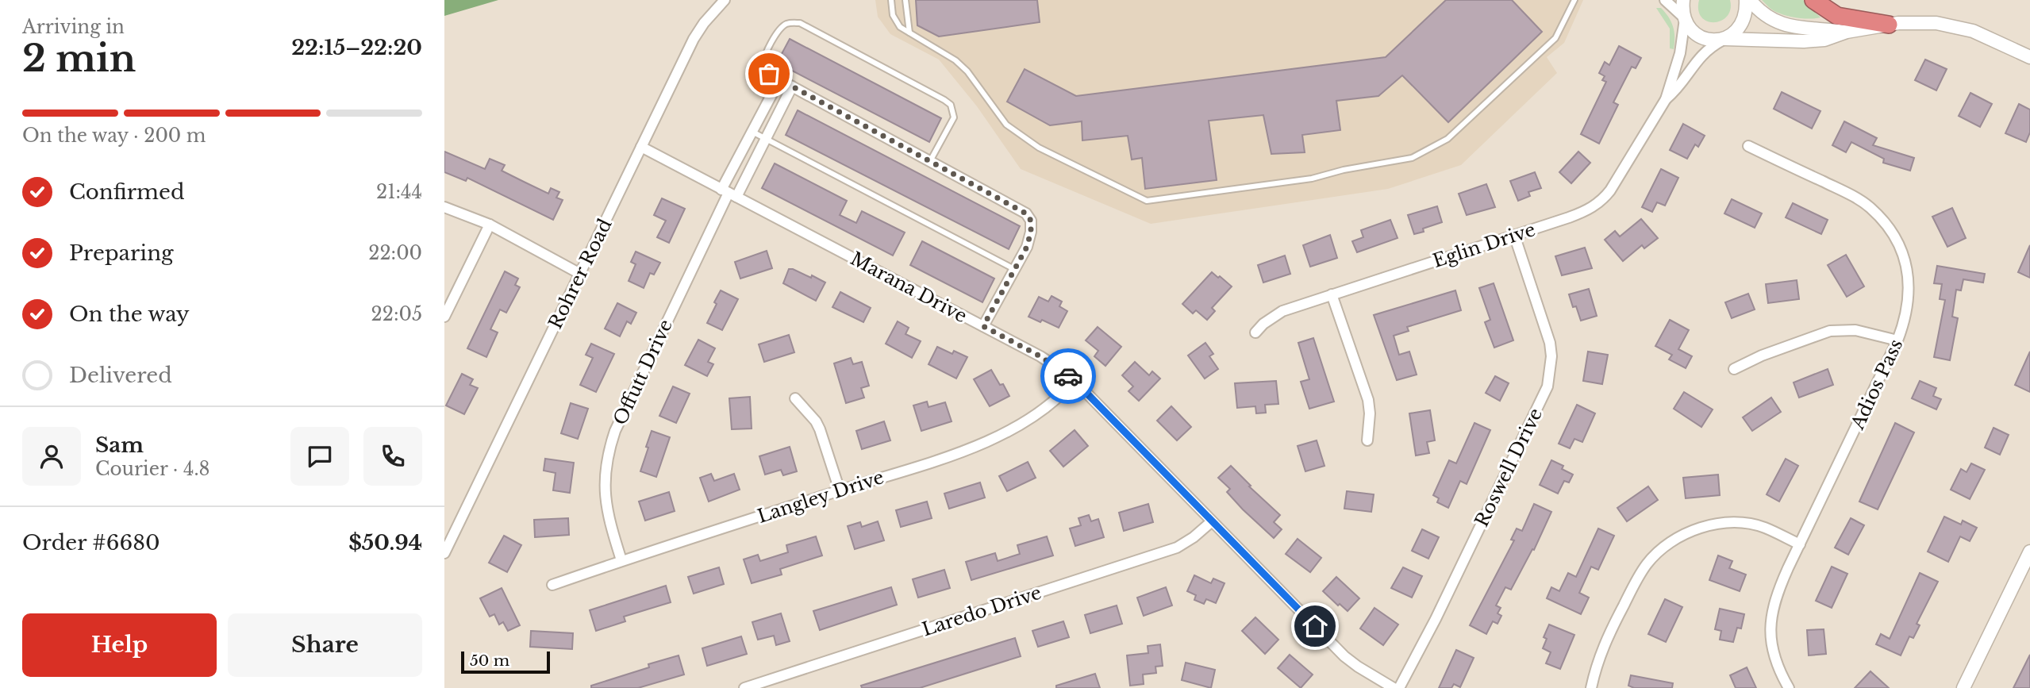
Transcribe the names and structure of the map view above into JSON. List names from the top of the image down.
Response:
{
  "streets": {
    "street": [
      "Eglin Drive",
      "Rohrer Road",
      "Marana Drive",
      "Offutt Drive",
      "Adios Pass",
      "Roswell Drive",
      "Langley Drive",
      "Laredo Drive"
    ]
  },
  "crossings": [
    ["Eglin Drive", "Roswell Drive"],
    ["Rohrer Road", "Marana Drive"],
    ["Marana Drive", "Offutt Drive"],
    ["Marana Drive", "Langley Drive"],
    ["Marana Drive", "Laredo Drive"],
    ["Offutt Drive", "Langley Drive"]
  ],
  "scale_bar": "50 m",
  "page": {
    "heading": ["2 min", "Arriving in", "22:15–22:20"],
    "panel": [
      "Sam",
      "Courier · 4.8",
      "Order #6680",
      "$50.94"
    ],
    "bar": "On the way · 200 m",
    "list": [
      ["Confirmed", "21:44"],
      ["Preparing", "22:00"],
      ["On the way", "22:05"],
      "Delivered"
    ],
    "buttons": ["Help", "Share"],
    "scale": "50 m"
  }
}
